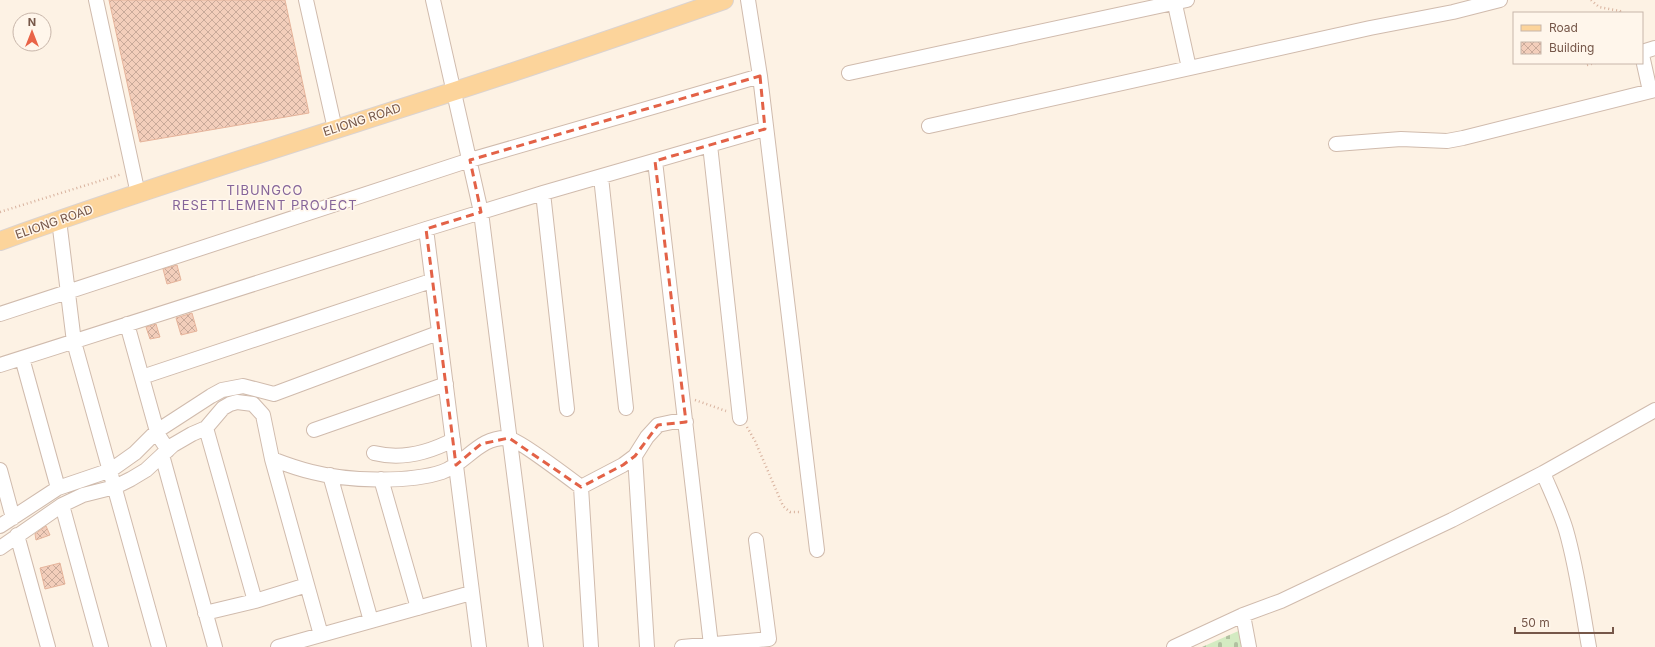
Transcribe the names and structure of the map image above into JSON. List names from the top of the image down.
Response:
{
  "streets": {
    "main road": ["ELIONG ROAD"]
  },
  "districts": ["TIBUNGCO RESETTLEMENT PROJECT"],
  "legend": ["Road", "Building"],
  "scale_bar": "50 m",
  "north": "top"
}
